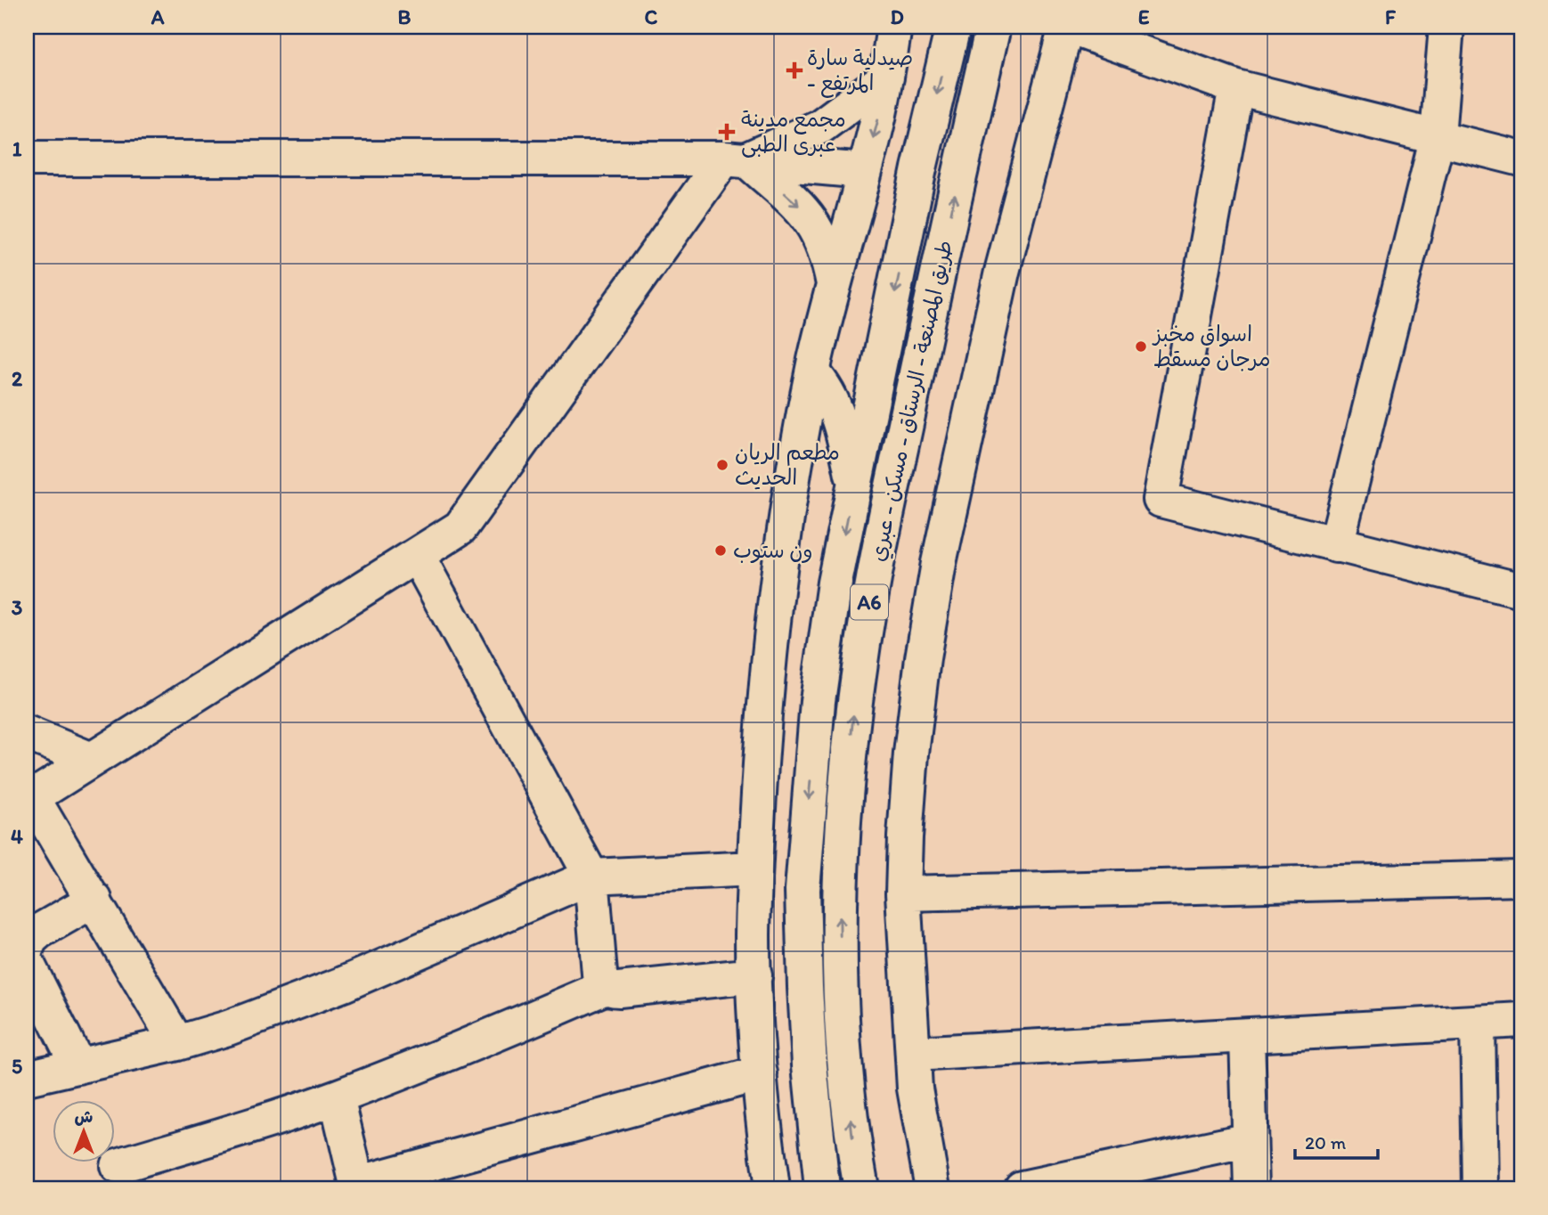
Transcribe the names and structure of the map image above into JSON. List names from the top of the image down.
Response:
{
  "streets": {
    "main road": ["طريق المصنعة - الرستاق - مسكن - عبري", "A6"]
  },
  "places": {
    "health": ["صيدلية سارة - المرتفع", "مجمع مدينة عبرى الطبى"],
    "other": ["اسواق مخبز مرجان مسقط", "مطعم الريان الحديث", "ون ستوب"]
  },
  "scale_bar": "20 m",
  "north": "top",
  "grid": {
    "columns": [
      "A",
      "B",
      "C",
      "D",
      "E",
      "F"
    ],
    "rows": [
      "1",
      "2",
      "3",
      "4",
      "5"
    ]
  }
}
